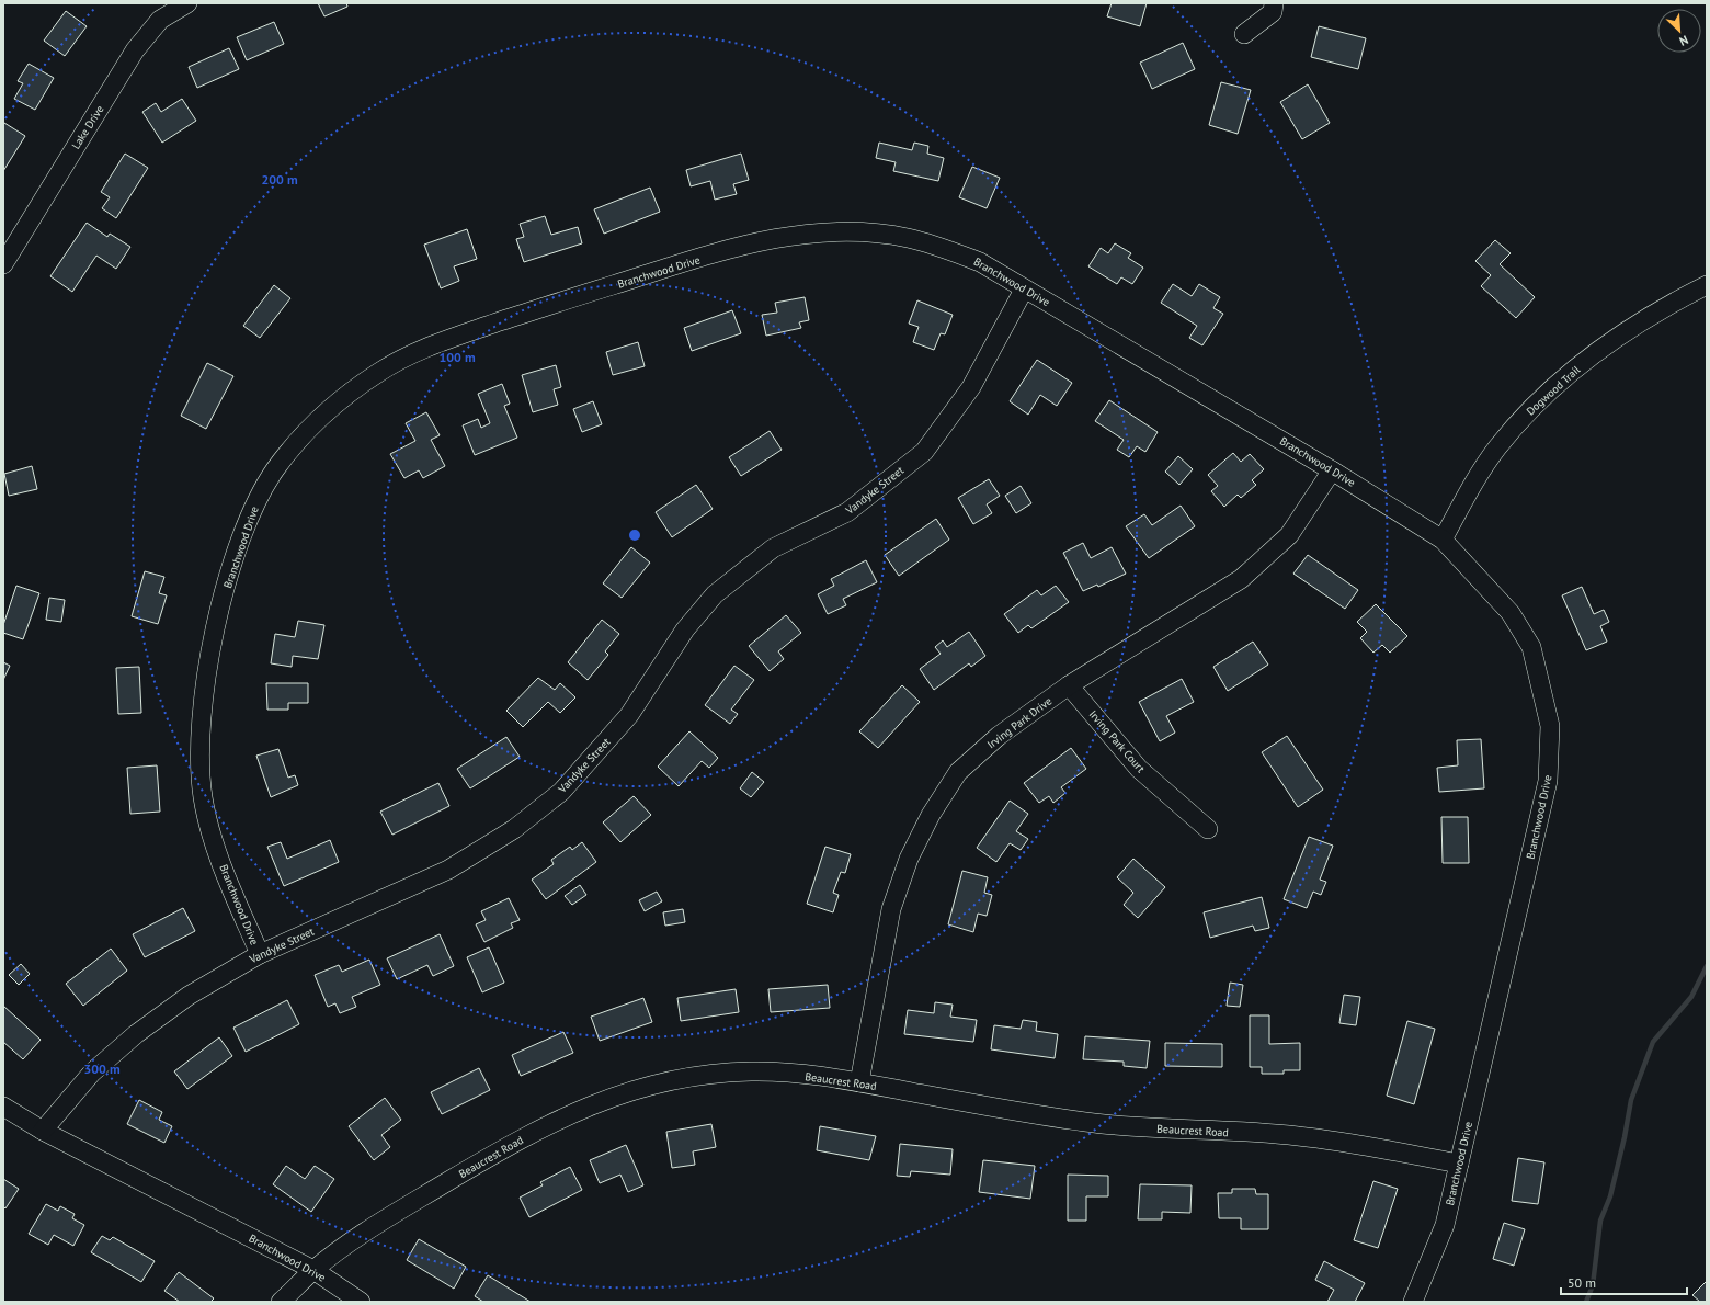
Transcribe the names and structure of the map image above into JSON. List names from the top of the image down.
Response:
{
  "streets": {
    "street": [
      "Lake Drive",
      "Branchwood Drive",
      "Dogwood Trail",
      "Vandyke Street",
      "Irving Park Drive",
      "Irving Park Court",
      "Beaucrest Road"
    ]
  },
  "crossings": [
    ["Branchwood Drive", "Dogwood Trail"],
    ["Branchwood Drive", "Vandyke Street"],
    ["Branchwood Drive", "Irving Park Drive"],
    ["Branchwood Drive", "Beaucrest Road"],
    ["Irving Park Drive", "Irving Park Court"],
    ["Irving Park Drive", "Beaucrest Road"]
  ],
  "scale_bar": "50 m",
  "north": "bottom right",
  "rings": ["200 m", "100 m", "300 m"]
}
